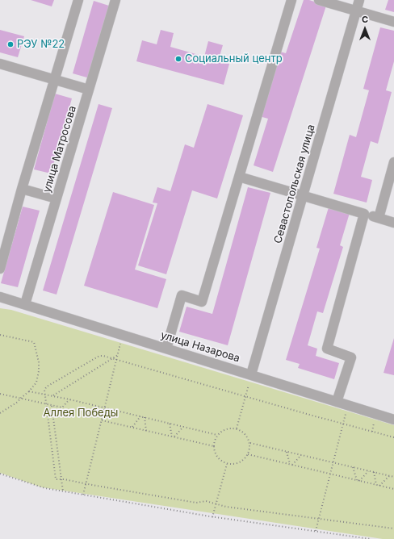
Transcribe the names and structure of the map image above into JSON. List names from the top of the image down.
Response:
{
  "streets": {
    "street": ["улица Матросова", "Севастопольская улица", "улица Назарова"]
  },
  "crossings": [
    ["улица Матросова", "улица Назарова"],
    ["Севастопольская улица", "улица Назарова"]
  ],
  "parks": ["Аллея Победы"],
  "places": ["РЭУ №22", "Социальный центр"],
  "north": "top"
}
